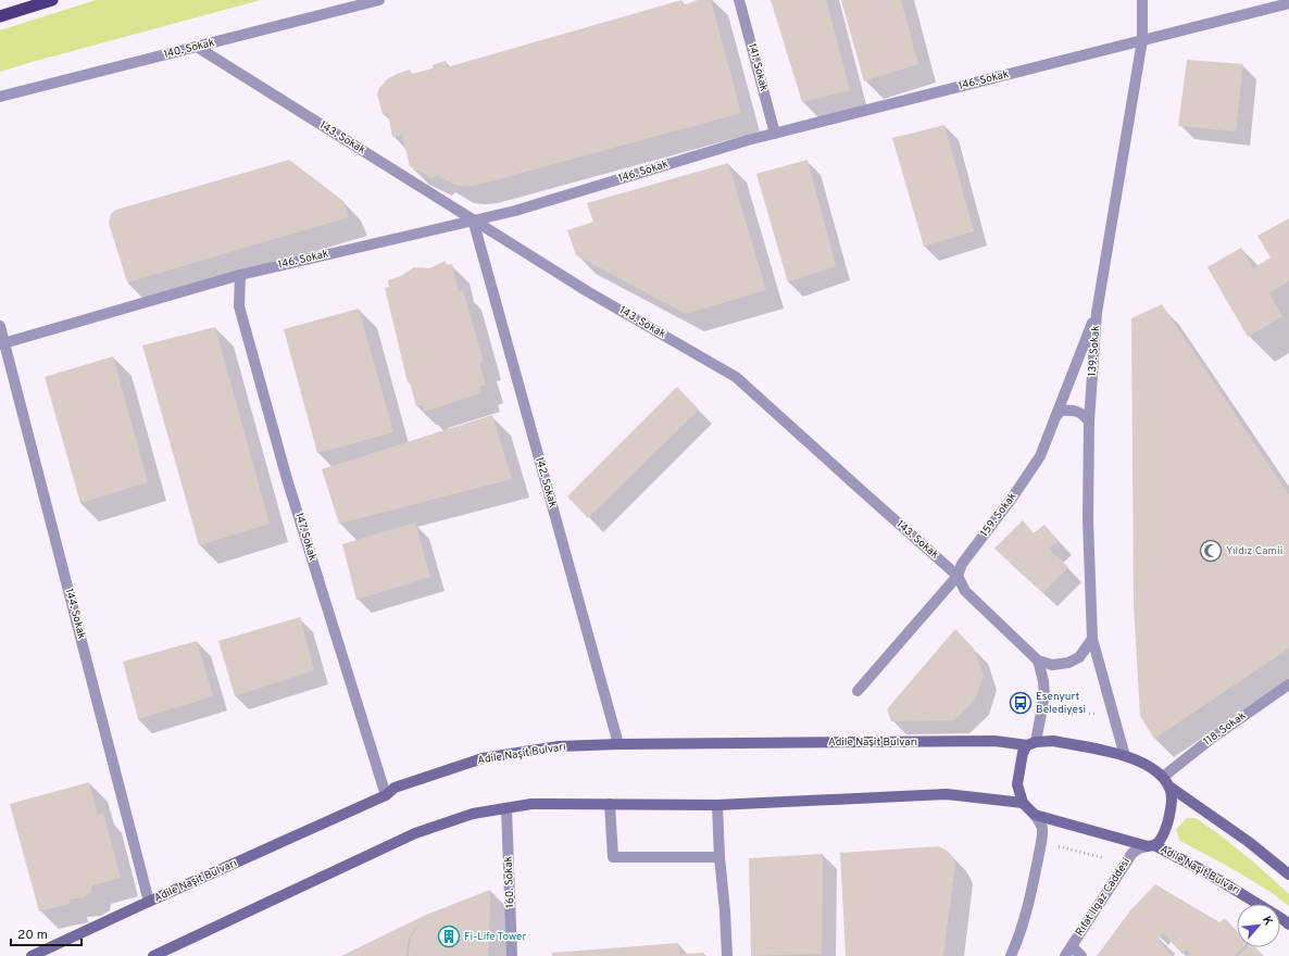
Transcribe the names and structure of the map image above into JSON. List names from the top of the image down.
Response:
{
  "streets": {
    "main road": ["Adile Naşit Bulvarı"],
    "street": [
      "140. Sokak",
      "141. Sokak",
      "146. Sokak",
      "143. Sokak",
      "139. Sokak",
      "142. Sokak",
      "159. Sokak",
      "147. Sokak",
      "144. Sokak",
      "118. Sokak",
      "160. Sokak",
      "Rıfat Ilgaz Caddesi"
    ]
  },
  "crossings": [
    ["140. Sokak", "143. Sokak"],
    ["141. Sokak", "146. Sokak"],
    ["146. Sokak", "143. Sokak"],
    ["146. Sokak", "139. Sokak"],
    ["146. Sokak", "142. Sokak"],
    ["146. Sokak", "147. Sokak"],
    ["146. Sokak", "144. Sokak"],
    ["143. Sokak", "142. Sokak"],
    ["143. Sokak", "159. Sokak"],
    ["139. Sokak", "159. Sokak"],
    ["139. Sokak", "Adile Naşit Bulvarı"],
    ["142. Sokak", "Adile Naşit Bulvarı"],
    ["147. Sokak", "Adile Naşit Bulvarı"],
    ["144. Sokak", "Adile Naşit Bulvarı"],
    ["118. Sokak", "Adile Naşit Bulvarı"],
    ["Adile Naşit Bulvarı", "Rıfat Ilgaz Caddesi"]
  ],
  "places": {
    "mosque": ["Yıldız Camii"],
    "bus stop": ["Esenyurt Belediyesi"],
    "building": ["Fi-Life Tower"]
  },
  "scale_bar": "20 m",
  "north": "top right"
}
